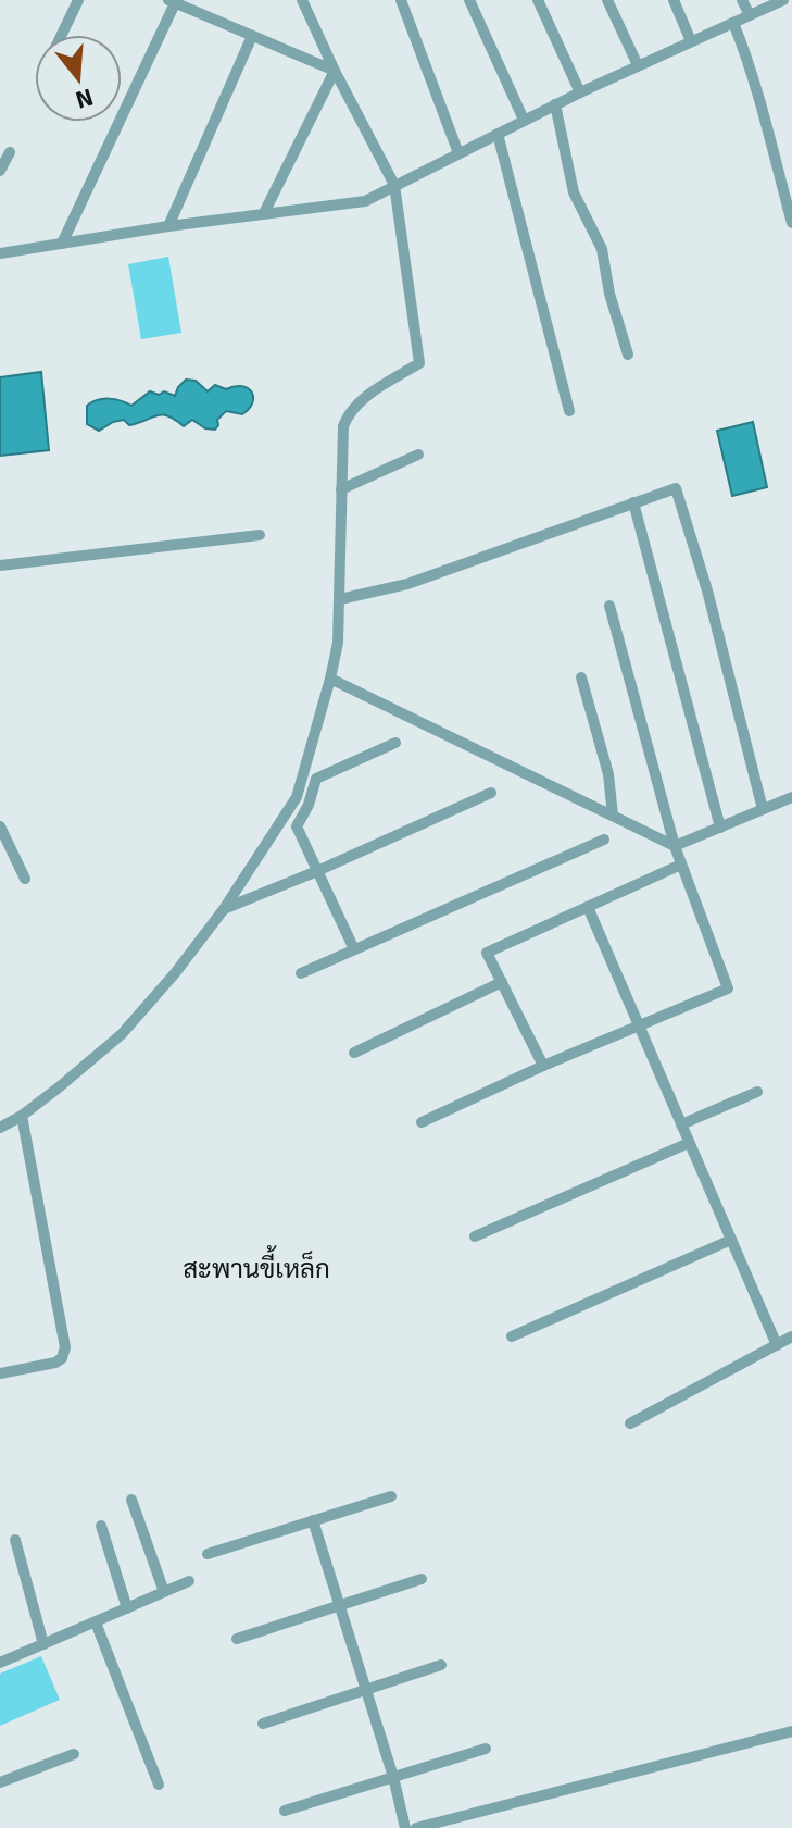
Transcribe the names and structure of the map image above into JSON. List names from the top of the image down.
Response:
{
  "districts": ["สะพานขี้เหล็ก"],
  "north": "bottom"
}
